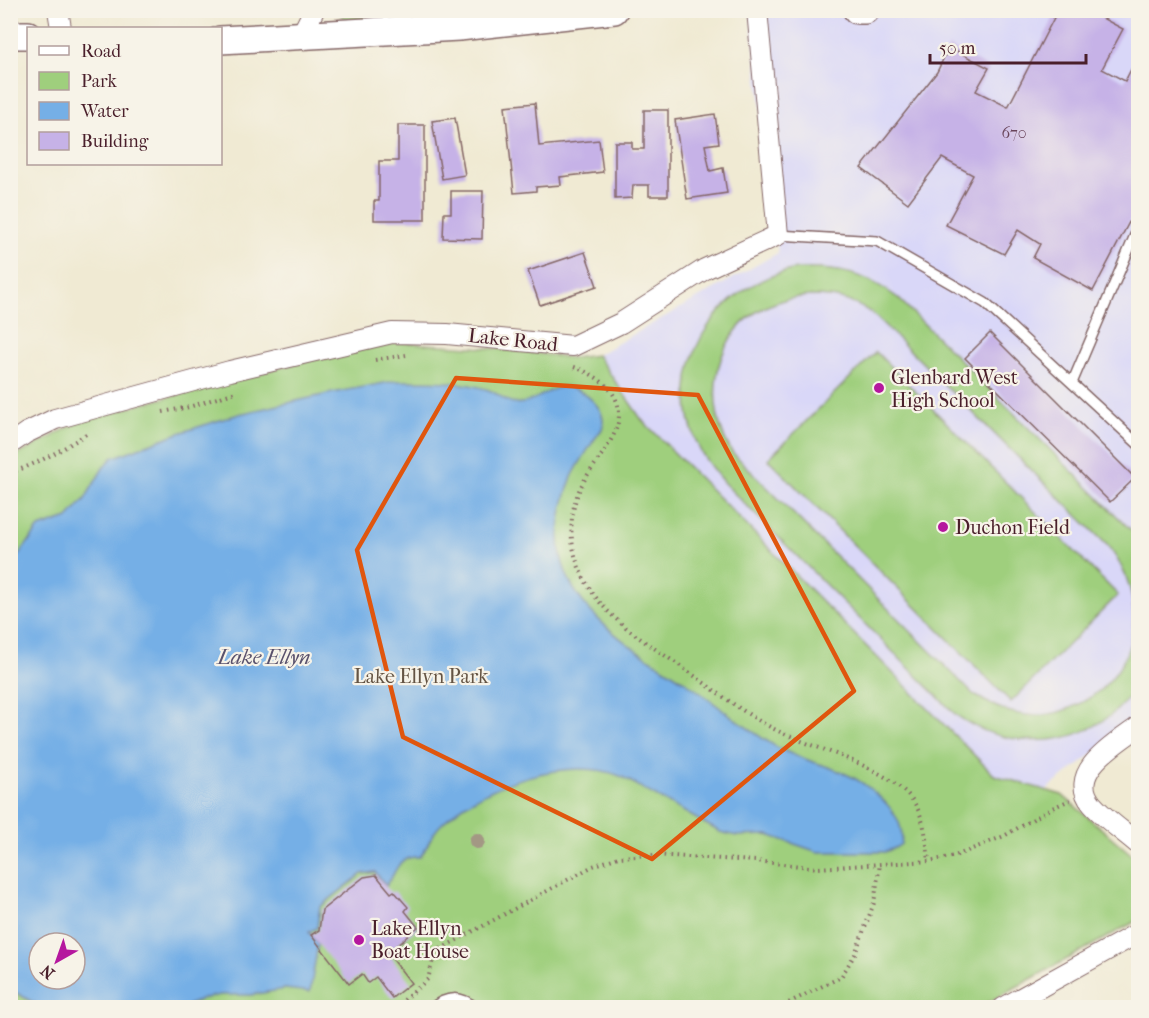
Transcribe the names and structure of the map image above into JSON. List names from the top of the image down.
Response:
{
  "streets": {
    "street": ["Lake Road"]
  },
  "water": ["Lake Ellyn"],
  "parks": ["Lake Ellyn Park"],
  "places": ["Glenbard West High School", "Duchon Field", "Lake Ellyn Boat House"],
  "house_numbers": ["670"],
  "legend": [
    "Road",
    "Park",
    "Water",
    "Building"
  ],
  "scale_bar": "50 m",
  "north": "bottom left"
}
